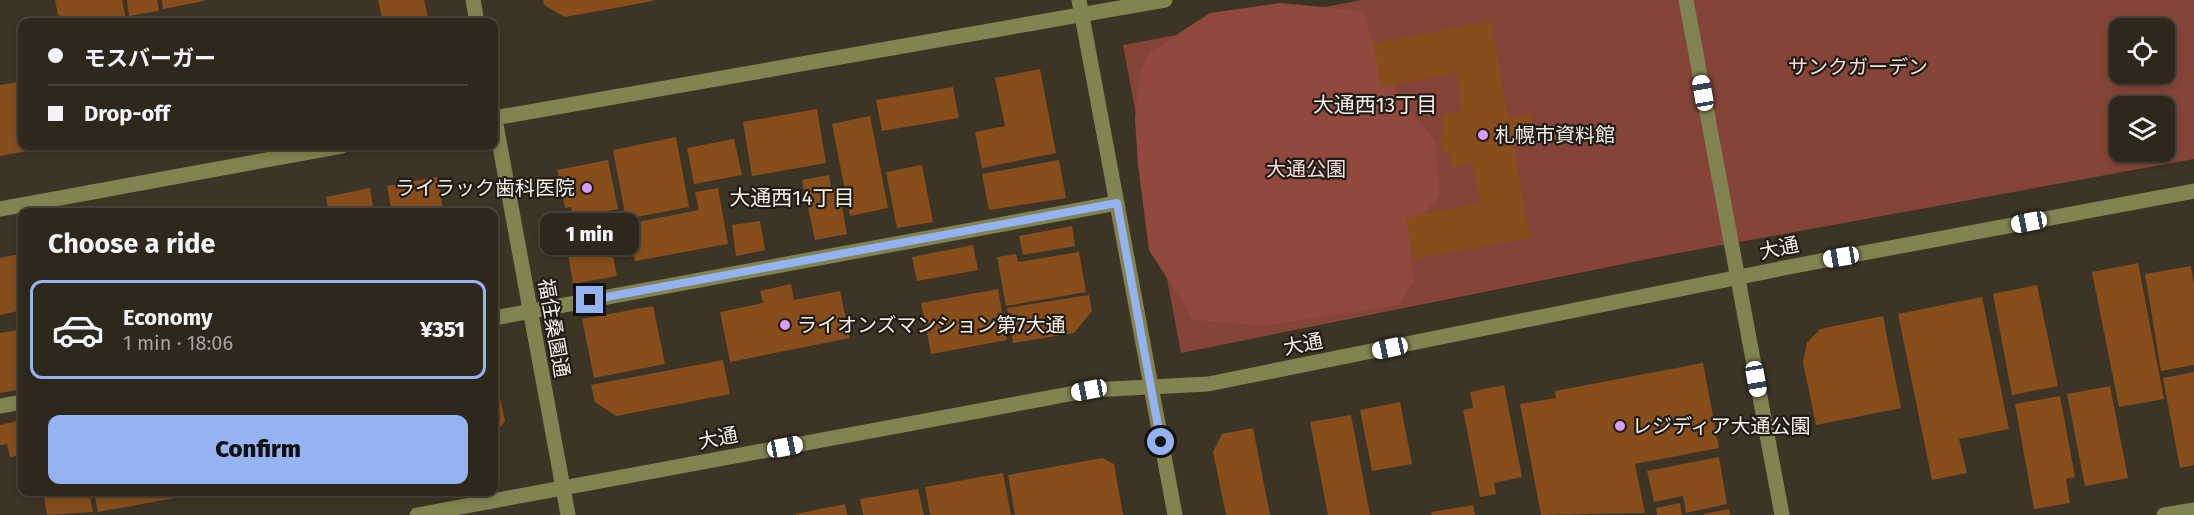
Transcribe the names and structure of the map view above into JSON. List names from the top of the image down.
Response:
{
  "streets": {
    "street": ["大通", "福住桑園通"]
  },
  "crossings": [
    ["大通", "福住桑園通"]
  ],
  "districts": ["大通西13丁目", "大通西14丁目"],
  "parks": ["サンクガーデン", "大通公園"],
  "places": [
    "札幌市資料館",
    "ライラック歯科医院",
    "ライオンズマンション第7大通",
    "レジディア大通公園"
  ],
  "page": {
    "banner": ["モスバーガー", "Drop-off"],
    "heading": "Choose a ride",
    "bubble": "1 min",
    "list": [
      {
        "name": "Economy",
        "note": "1 min · 18:06",
        "value": "¥351"
      }
    ],
    "buttons": "Confirm"
  }
}
